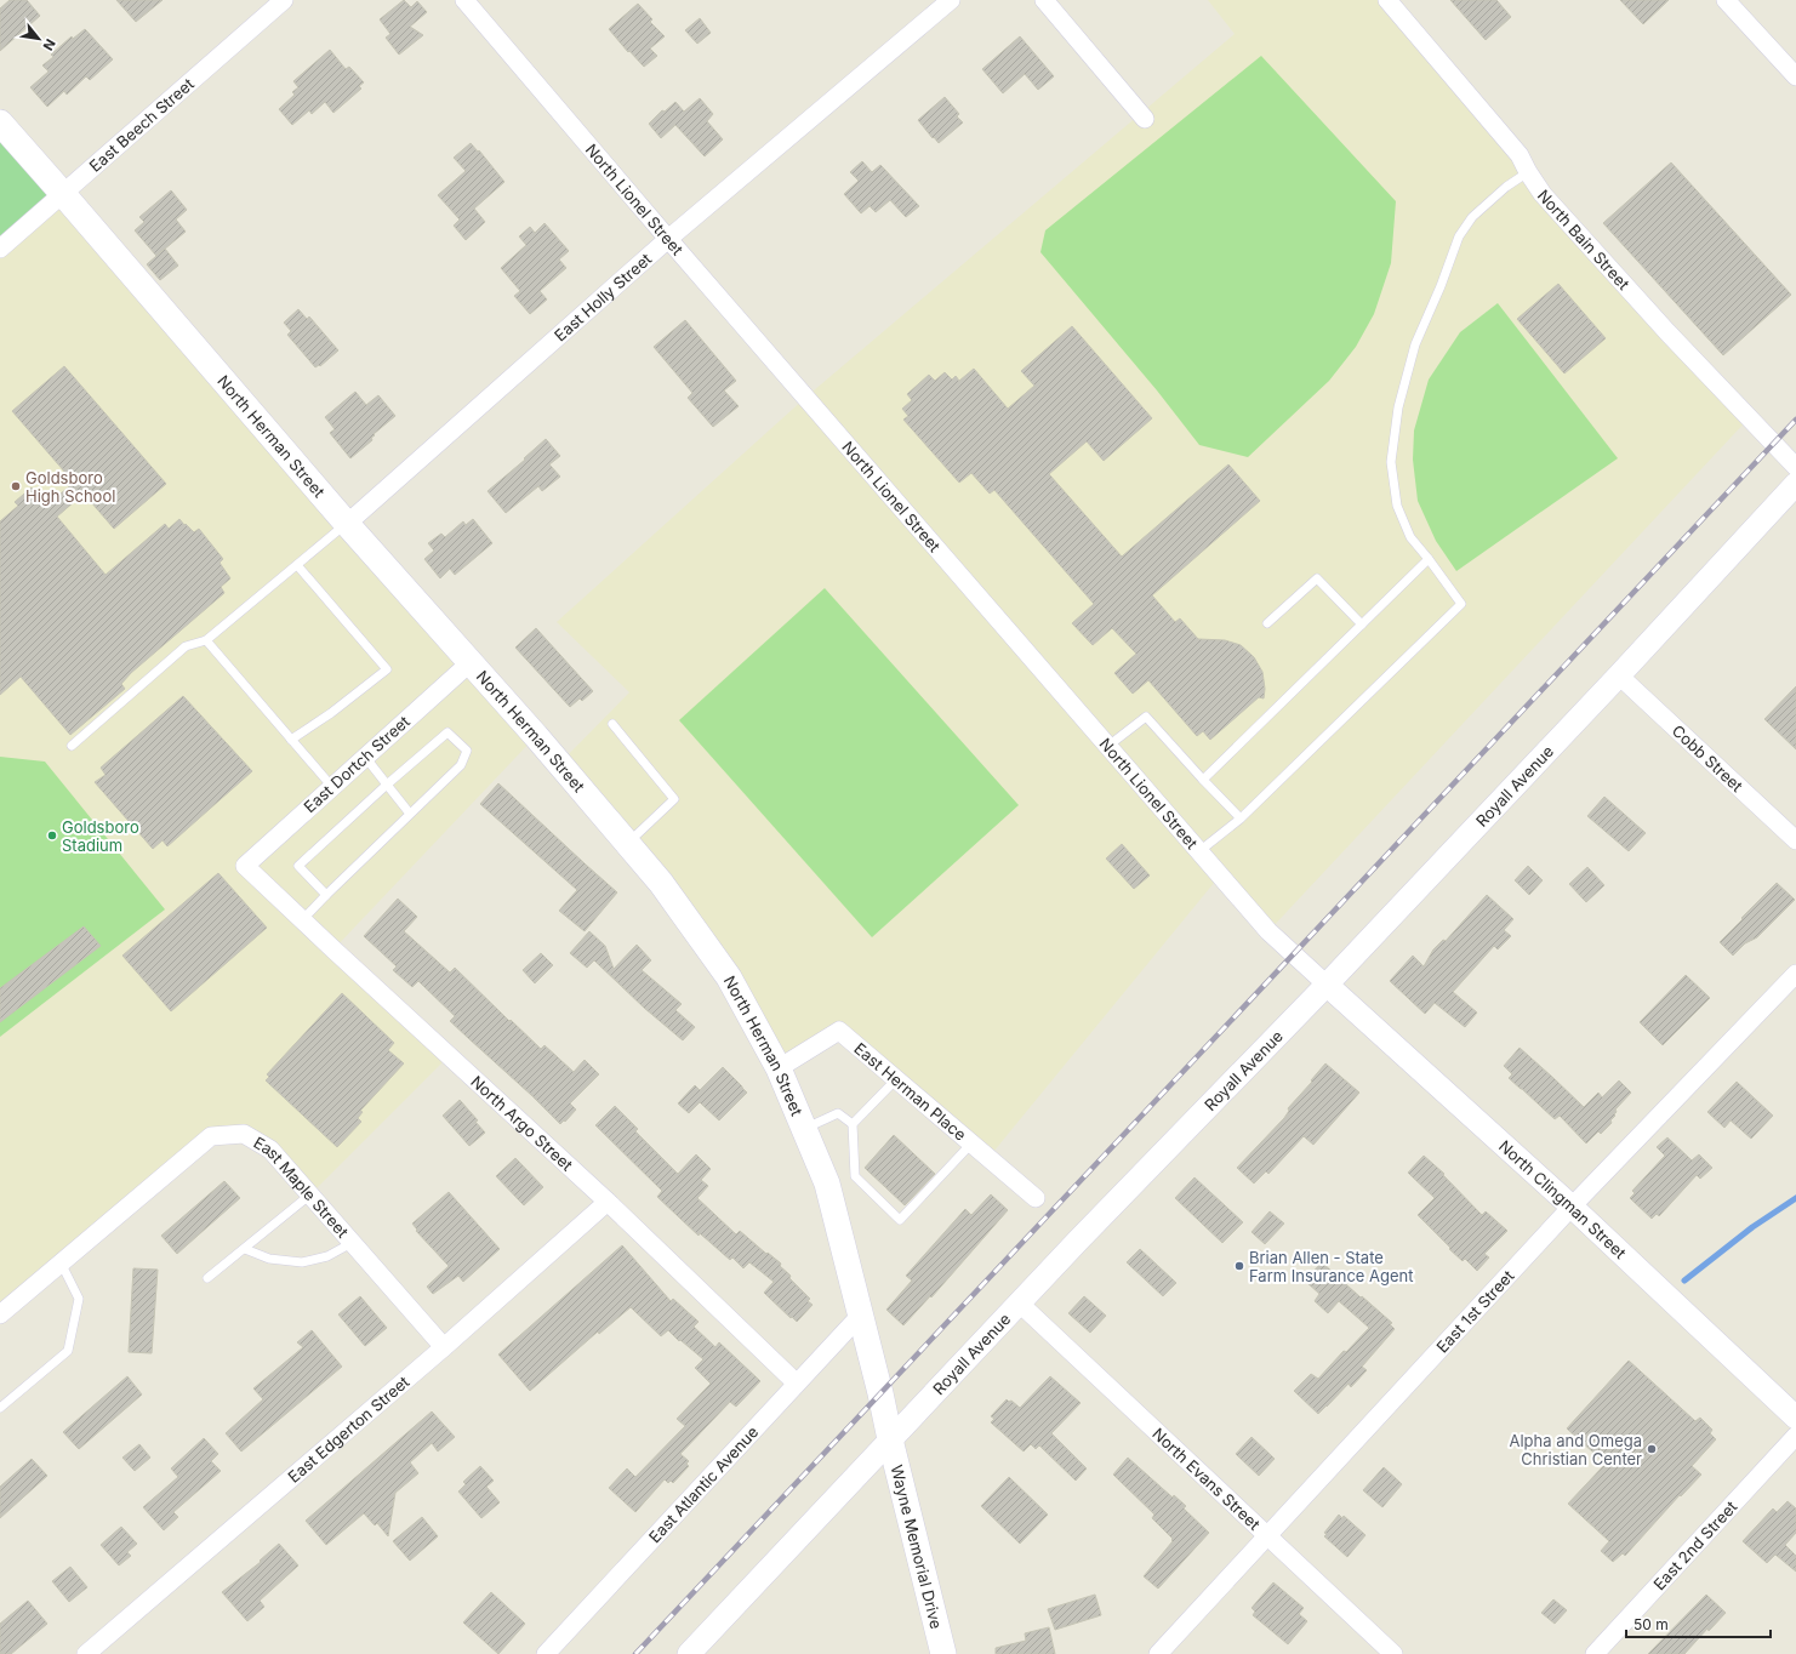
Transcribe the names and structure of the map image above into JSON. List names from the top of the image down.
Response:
{
  "streets": {
    "main road": ["North Herman Street", "Wayne Memorial Drive"],
    "street": [
      "East Beech Street",
      "North Lionel Street",
      "North Bain Street",
      "East Holly Street",
      "Cobb Street",
      "East Dortch Street",
      "Royall Avenue",
      "East Herman Place",
      "North Argo Street",
      "East Maple Street",
      "North Clingman Street",
      "East 1st Street",
      "East Edgerton Street",
      "North Evans Street",
      "East Atlantic Avenue",
      "East 2nd Street"
    ]
  },
  "crossings": [
    ["East Beech Street", "North Herman Street"],
    ["North Lionel Street", "East Holly Street"],
    ["North Lionel Street", "Royall Avenue"],
    ["North Lionel Street", "North Clingman Street"],
    ["East Holly Street", "North Herman Street"],
    ["North Herman Street", "East Dortch Street"],
    ["North Herman Street", "Royall Avenue"],
    ["North Herman Street", "East Herman Place"],
    ["North Herman Street", "East Atlantic Avenue"],
    ["North Herman Street", "Wayne Memorial Drive"],
    ["Cobb Street", "Royall Avenue"],
    ["East Dortch Street", "North Argo Street"],
    ["Royall Avenue", "North Clingman Street"],
    ["Royall Avenue", "North Evans Street"],
    ["Royall Avenue", "Wayne Memorial Drive"],
    ["North Argo Street", "East Edgerton Street"],
    ["North Argo Street", "East Atlantic Avenue"],
    ["East Maple Street", "East Edgerton Street"],
    ["North Clingman Street", "East 1st Street"],
    ["East 1st Street", "North Evans Street"]
  ],
  "places": [
    "Goldsboro High School",
    "Goldsboro Stadium",
    "Brian Allen - State Farm Insurance Agent",
    "Alpha and Omega Christian Center"
  ],
  "scale_bar": "50 m",
  "north": "bottom right"
}
